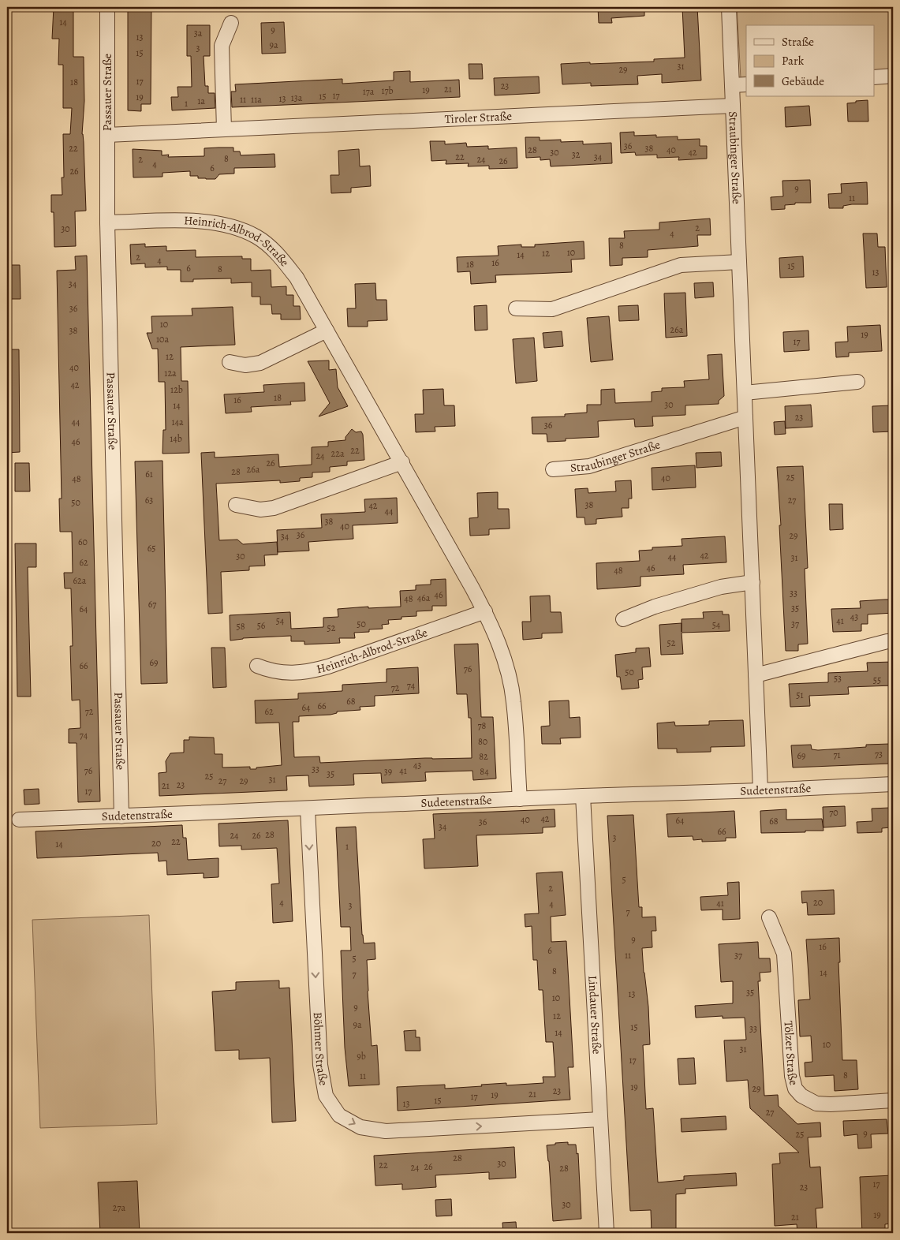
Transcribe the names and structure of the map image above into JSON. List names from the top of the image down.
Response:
{
  "streets": {
    "street": [
      "Passauer Straße",
      "Tiroler Straße",
      "Straubinger Straße",
      "Heinrich-Albrod-Straße",
      "Sudetenstraße",
      "Lindauer Straße",
      "Böhmer Straße",
      "Tölzer Straße"
    ]
  },
  "crossings": [
    ["Passauer Straße", "Tiroler Straße"],
    ["Passauer Straße", "Heinrich-Albrod-Straße"],
    ["Passauer Straße", "Sudetenstraße"],
    ["Tiroler Straße", "Straubinger Straße"],
    ["Straubinger Straße", "Sudetenstraße"],
    ["Heinrich-Albrod-Straße", "Sudetenstraße"],
    ["Sudetenstraße", "Lindauer Straße"],
    ["Sudetenstraße", "Böhmer Straße"],
    ["Lindauer Straße", "Böhmer Straße"]
  ],
  "house_numbers": [
    "14",
    "9",
    "3a",
    "13",
    "9a",
    "3",
    "15",
    "31",
    "29",
    "17",
    "18",
    "23",
    "21",
    "19",
    "17b",
    "17a",
    "17",
    "15",
    "19",
    "13a",
    "13",
    "11",
    "11a",
    "1a",
    "1",
    "36",
    "22",
    "38",
    "28",
    "40",
    "30",
    "42",
    "32",
    "22",
    "34",
    "8",
    "2",
    "24",
    "26",
    "4",
    "6",
    "26",
    "9",
    "11",
    "2",
    "30",
    "4",
    "8",
    "10",
    "12",
    "14",
    "2",
    "4",
    "16",
    "18",
    "15",
    "6",
    "8",
    "13",
    "34",
    "36",
    "10",
    "26a",
    "38",
    "19",
    "10a",
    "17",
    "12",
    "40",
    "12a",
    "42",
    "12b",
    "18",
    "16",
    "30",
    "14",
    "23",
    "44",
    "14a",
    "36",
    "14b",
    "46",
    "22",
    "22a",
    "24",
    "26",
    "26a",
    "28",
    "61",
    "25",
    "40",
    "48",
    "63",
    "27",
    "50",
    "38",
    "42",
    "44",
    "38",
    "40",
    "36",
    "29",
    "34",
    "60",
    "65",
    "42",
    "30",
    "44",
    "31",
    "62",
    "46",
    "48",
    "62a",
    "33",
    "46",
    "46a",
    "48",
    "67",
    "35",
    "64",
    "43",
    "54",
    "41",
    "50",
    "37",
    "54",
    "56",
    "58",
    "52",
    "52",
    "69",
    "66",
    "76",
    "50",
    "53",
    "55",
    "74",
    "72",
    "51",
    "68",
    "66",
    "64",
    "72",
    "62",
    "78",
    "74",
    "80",
    "73",
    "71",
    "69",
    "82",
    "43",
    "33",
    "76",
    "41",
    "39",
    "84",
    "35",
    "25",
    "31",
    "27",
    "29",
    "23",
    "21",
    "17",
    "70",
    "42",
    "40",
    "64",
    "68",
    "36",
    "34",
    "66",
    "28",
    "24",
    "26",
    "3",
    "22",
    "20",
    "14",
    "1",
    "5",
    "2",
    "4",
    "20",
    "41",
    "4",
    "3",
    "7",
    "9",
    "16",
    "6",
    "11",
    "37",
    "5",
    "8",
    "14",
    "7",
    "35",
    "13",
    "10",
    "9",
    "12",
    "9a",
    "15",
    "33",
    "14",
    "10",
    "31",
    "9b",
    "17",
    "8",
    "11",
    "19",
    "29",
    "23",
    "21",
    "19",
    "17",
    "15",
    "13",
    "27",
    "9",
    "25",
    "28",
    "30",
    "22",
    "26",
    "24",
    "28",
    "17",
    "23",
    "30",
    "27a",
    "19",
    "21"
  ],
  "legend": ["Straße", "Park", "Gebäude"]
}
